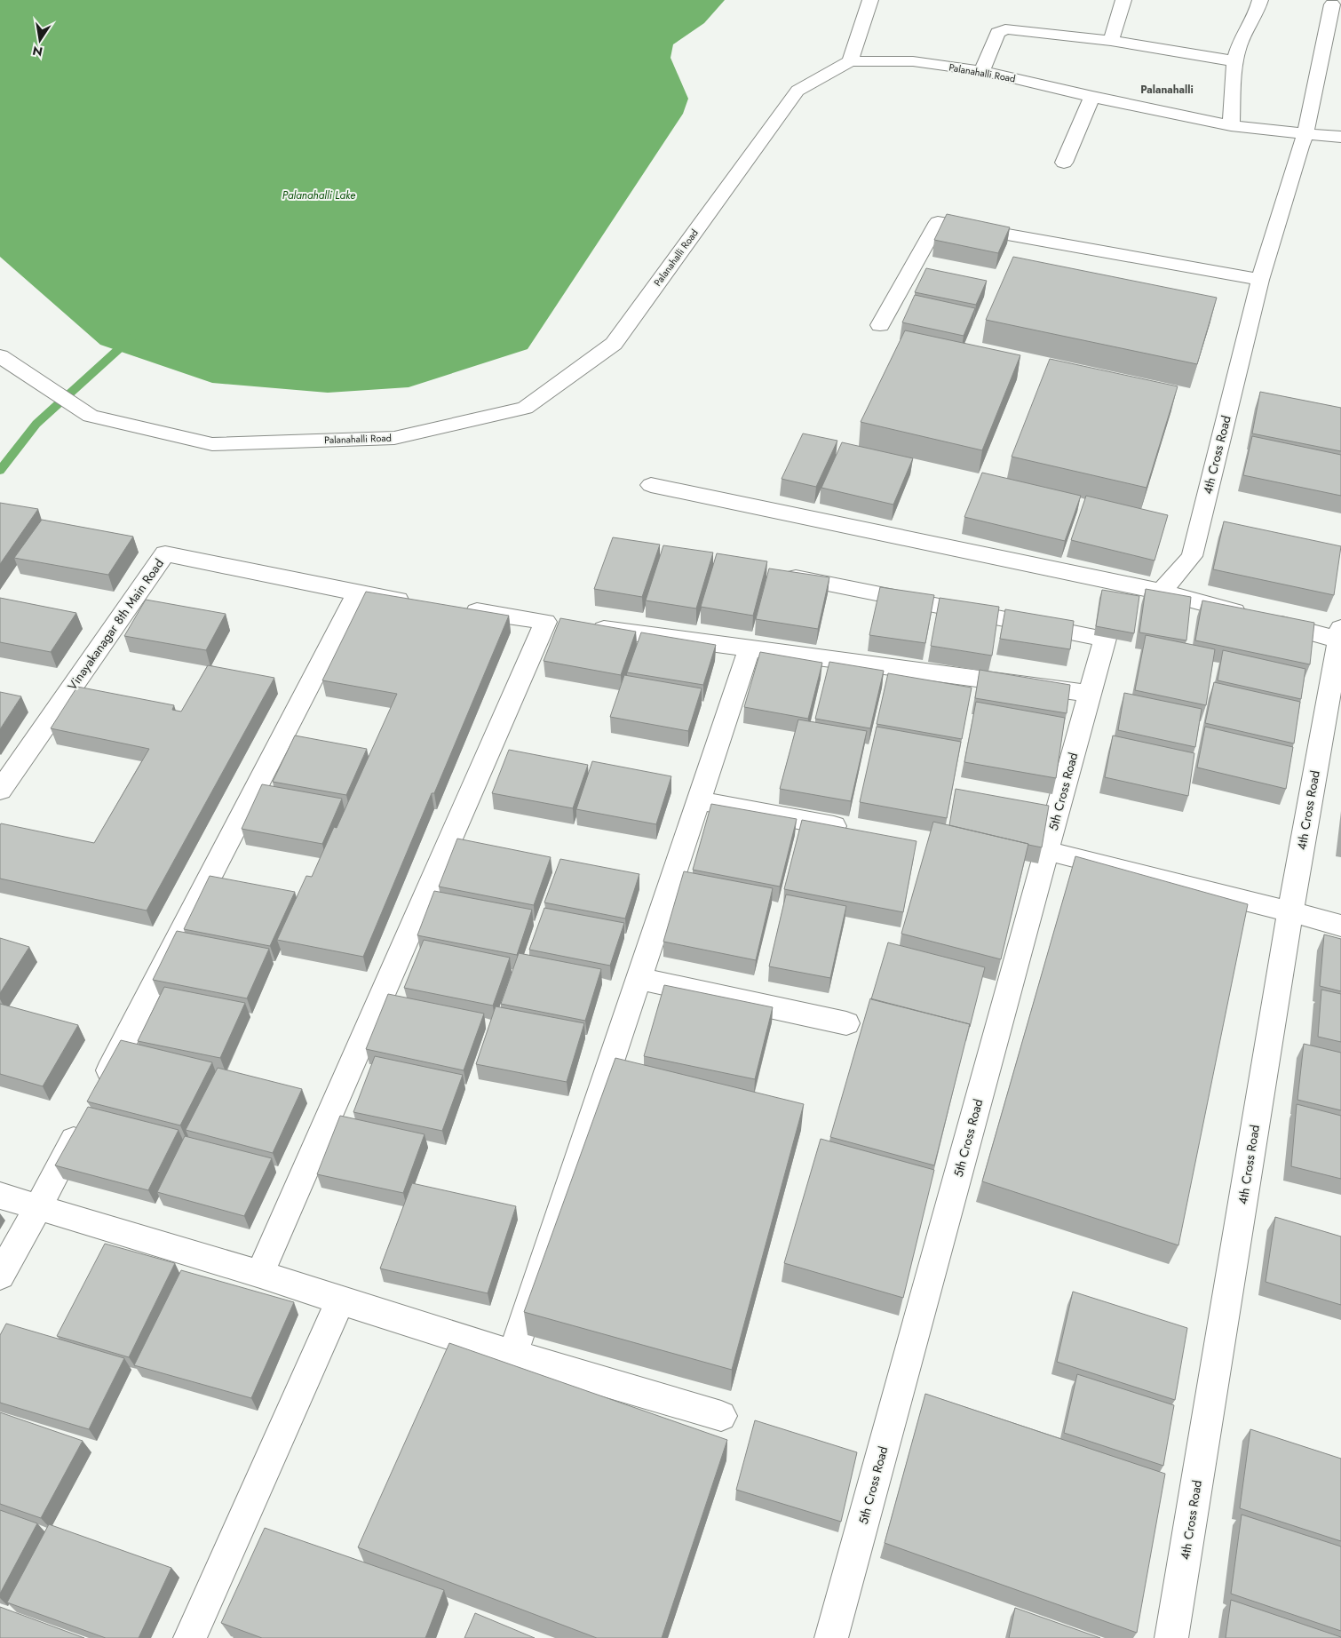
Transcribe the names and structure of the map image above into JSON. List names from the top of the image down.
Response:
{
  "streets": {
    "street": [
      "Palanahalli Road",
      "4th Cross Road",
      "Vinayakanagar 8th Main Road",
      "5th Cross Road"
    ]
  },
  "crossings": [
    ["Palanahalli Road", "4th Cross Road"]
  ],
  "districts": ["Palanahalli"],
  "water": ["Palanahalli Lake"],
  "north": "bottom"
}
